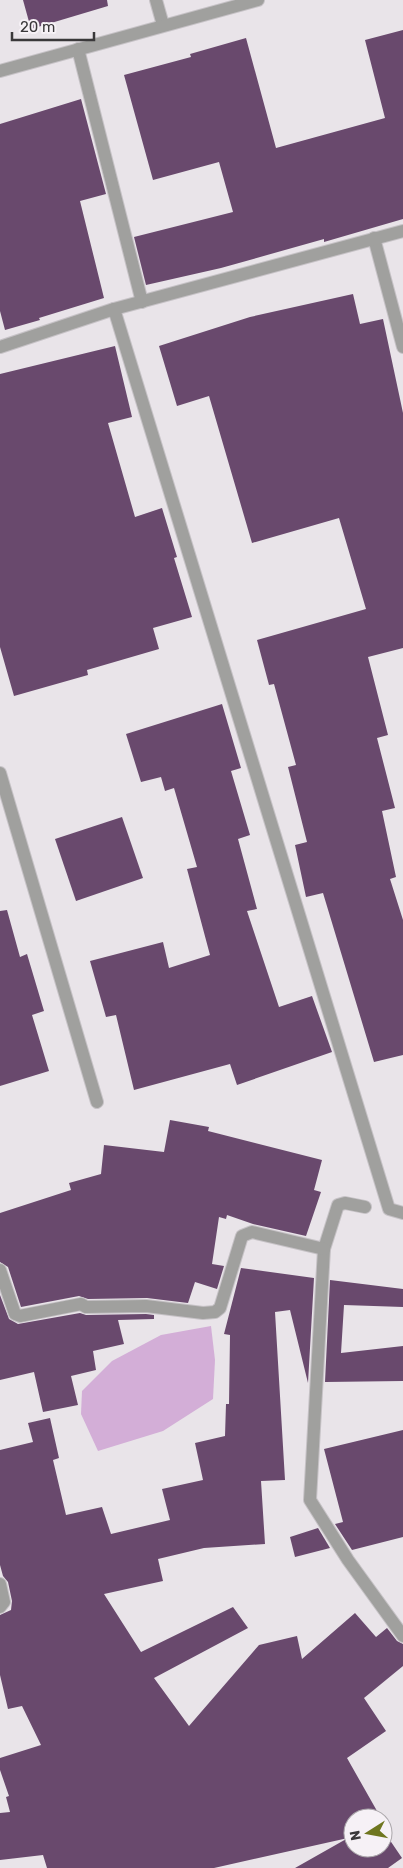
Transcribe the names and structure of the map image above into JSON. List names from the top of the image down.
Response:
{
  "scale_bar": "20 m",
  "north": "left"
}
